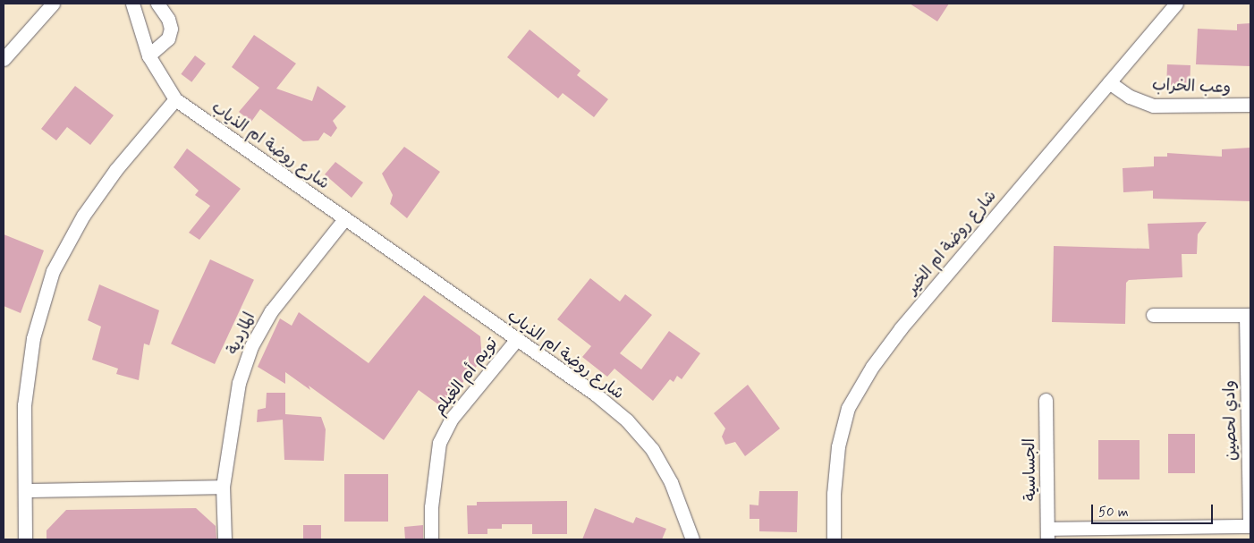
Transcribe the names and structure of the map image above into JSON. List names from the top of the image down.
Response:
{
  "streets": {
    "street": [
      "وعب الخراب",
      "شارع روضة ام الذياب",
      "شارع روضة ام الخير",
      "الماردية",
      "تويم أم الغيلم",
      "وادي لحصين",
      "الجساسية"
    ]
  },
  "crossings": [
    ["وعب الخراب", "شارع روضة ام الخير"],
    ["شارع روضة ام الذياب", "الماردية"],
    ["شارع روضة ام الذياب", "تويم أم الغيلم"]
  ],
  "scale_bar": "50 m"
}
